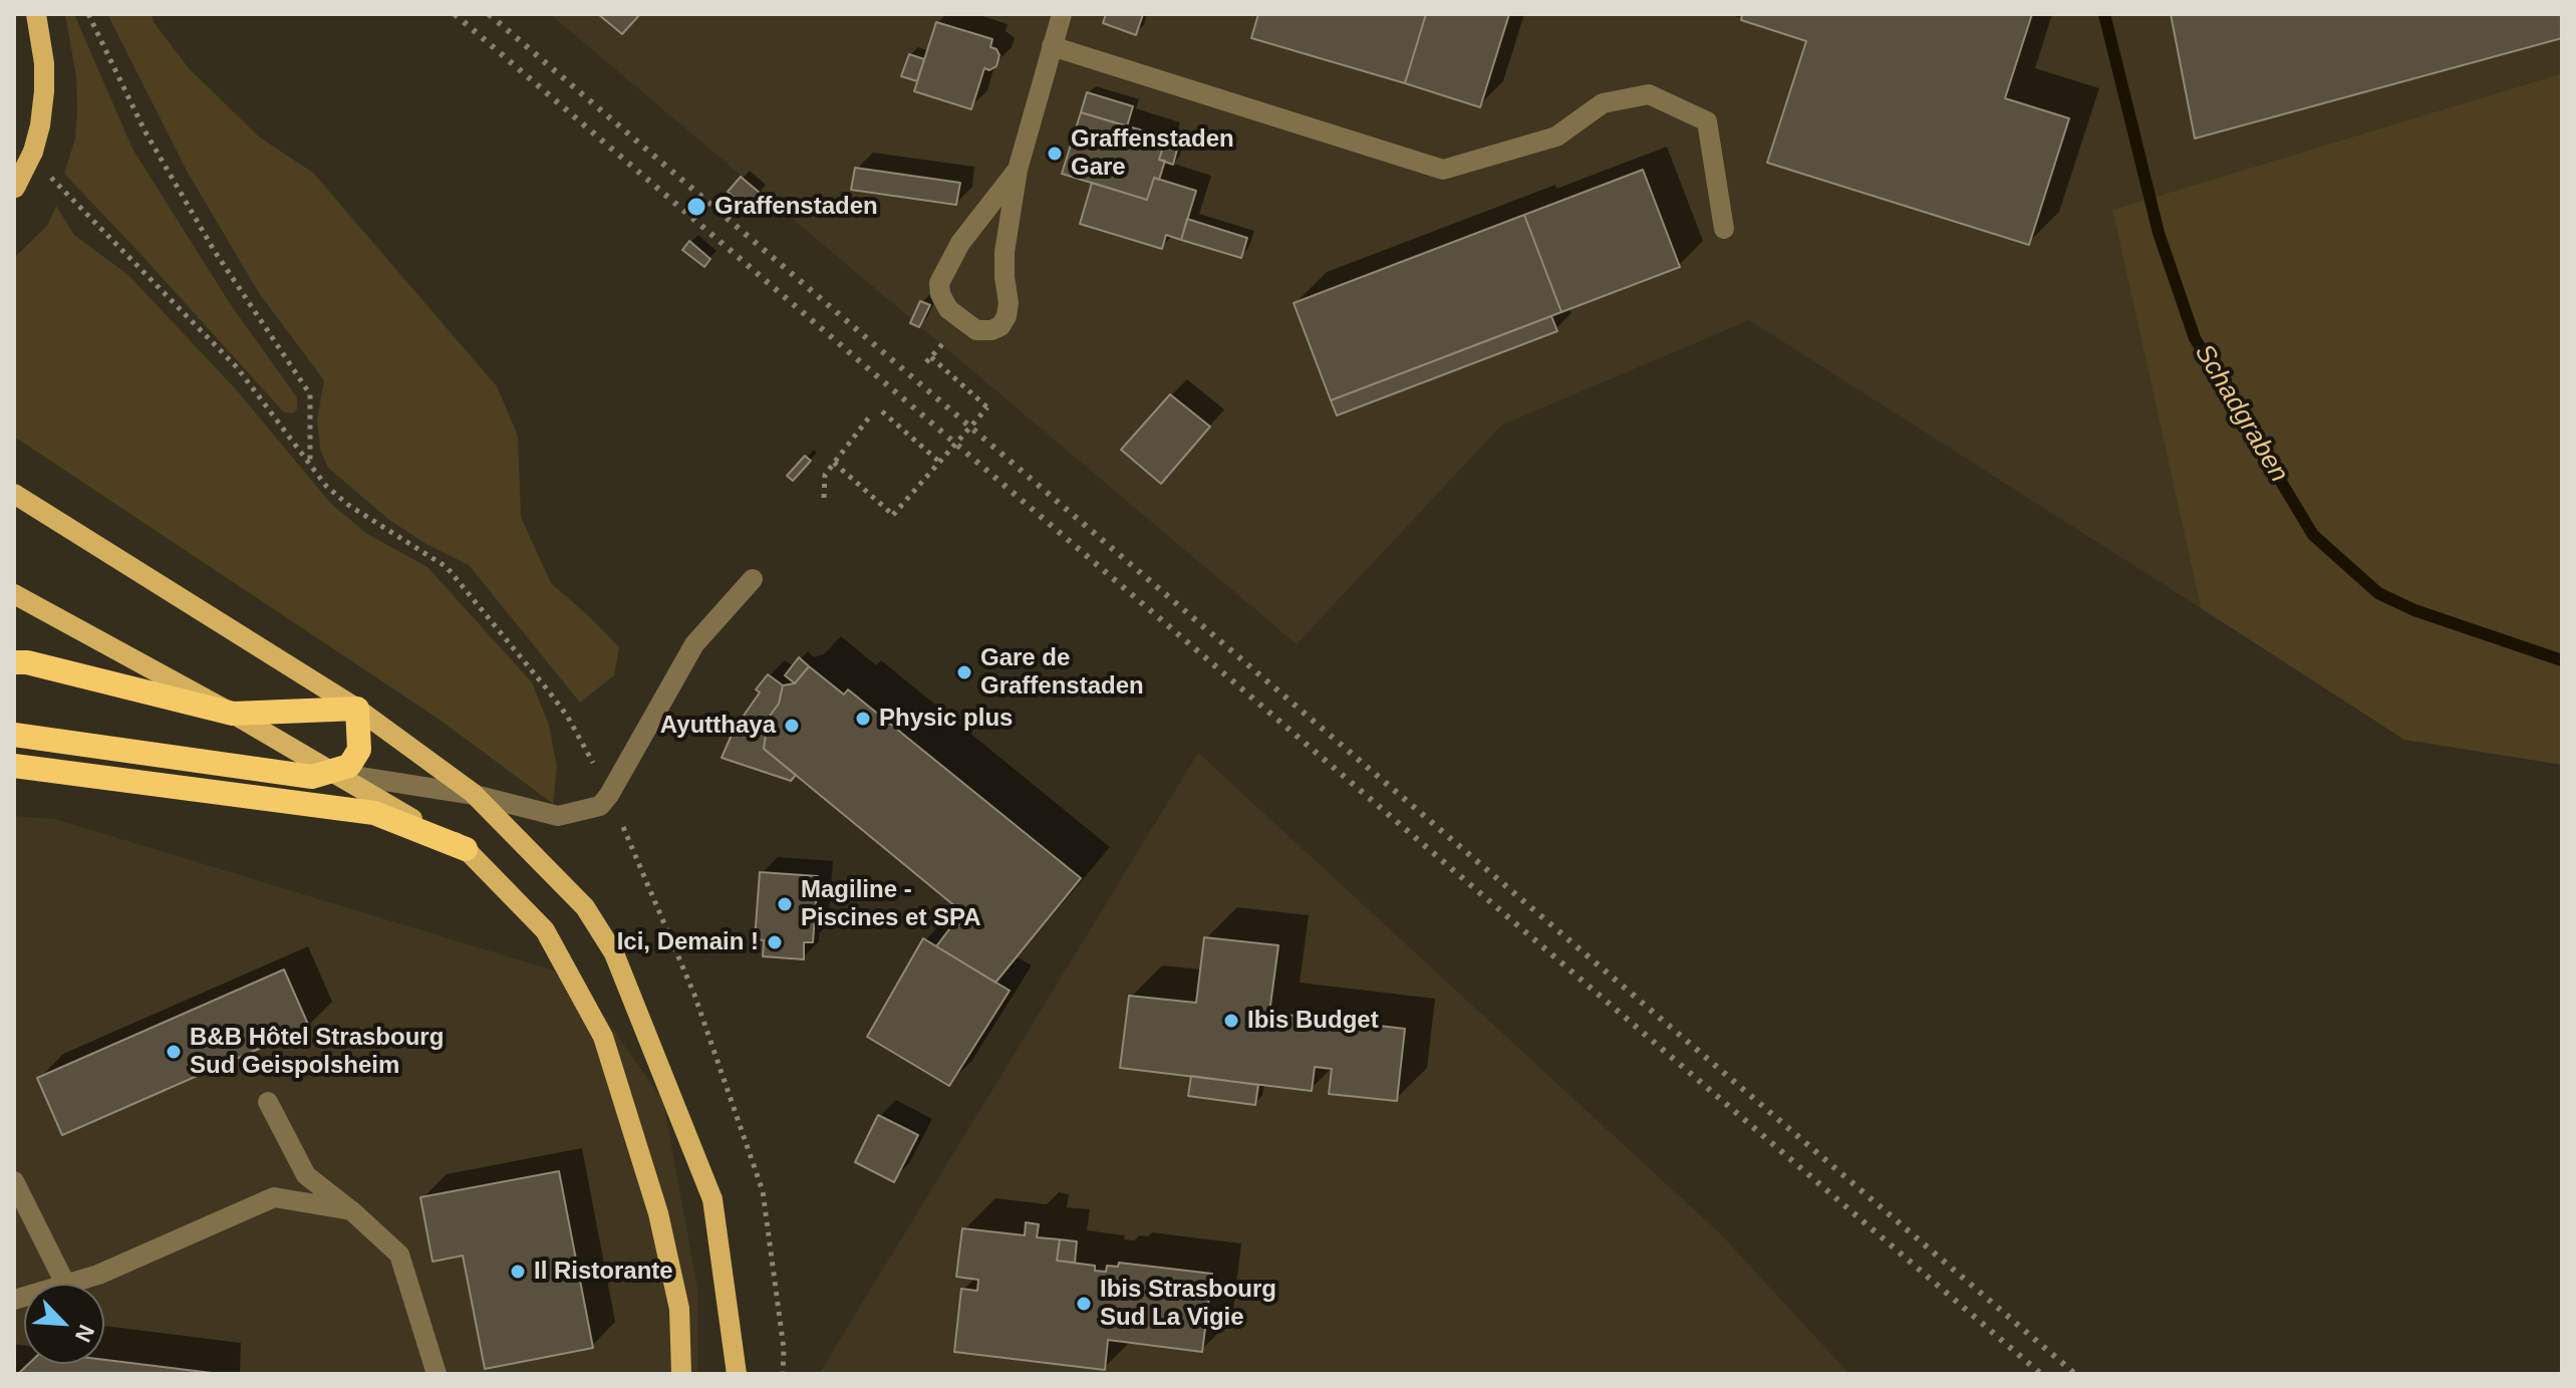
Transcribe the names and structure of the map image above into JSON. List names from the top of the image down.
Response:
{
  "water": ["Schadgraben"],
  "places": [
    "Graffenstaden Gare",
    "Graffenstaden",
    "Gare de Graffenstaden",
    "Physic plus",
    "Ayutthaya",
    "Magiline - Piscines et SPA",
    "Ici, Demain !",
    "Ibis Budget",
    "B&B Hôtel Strasbourg Sud Geispolsheim",
    "Il Ristorante",
    "Ibis Strasbourg Sud La Vigie"
  ],
  "north": "bottom right"
}
